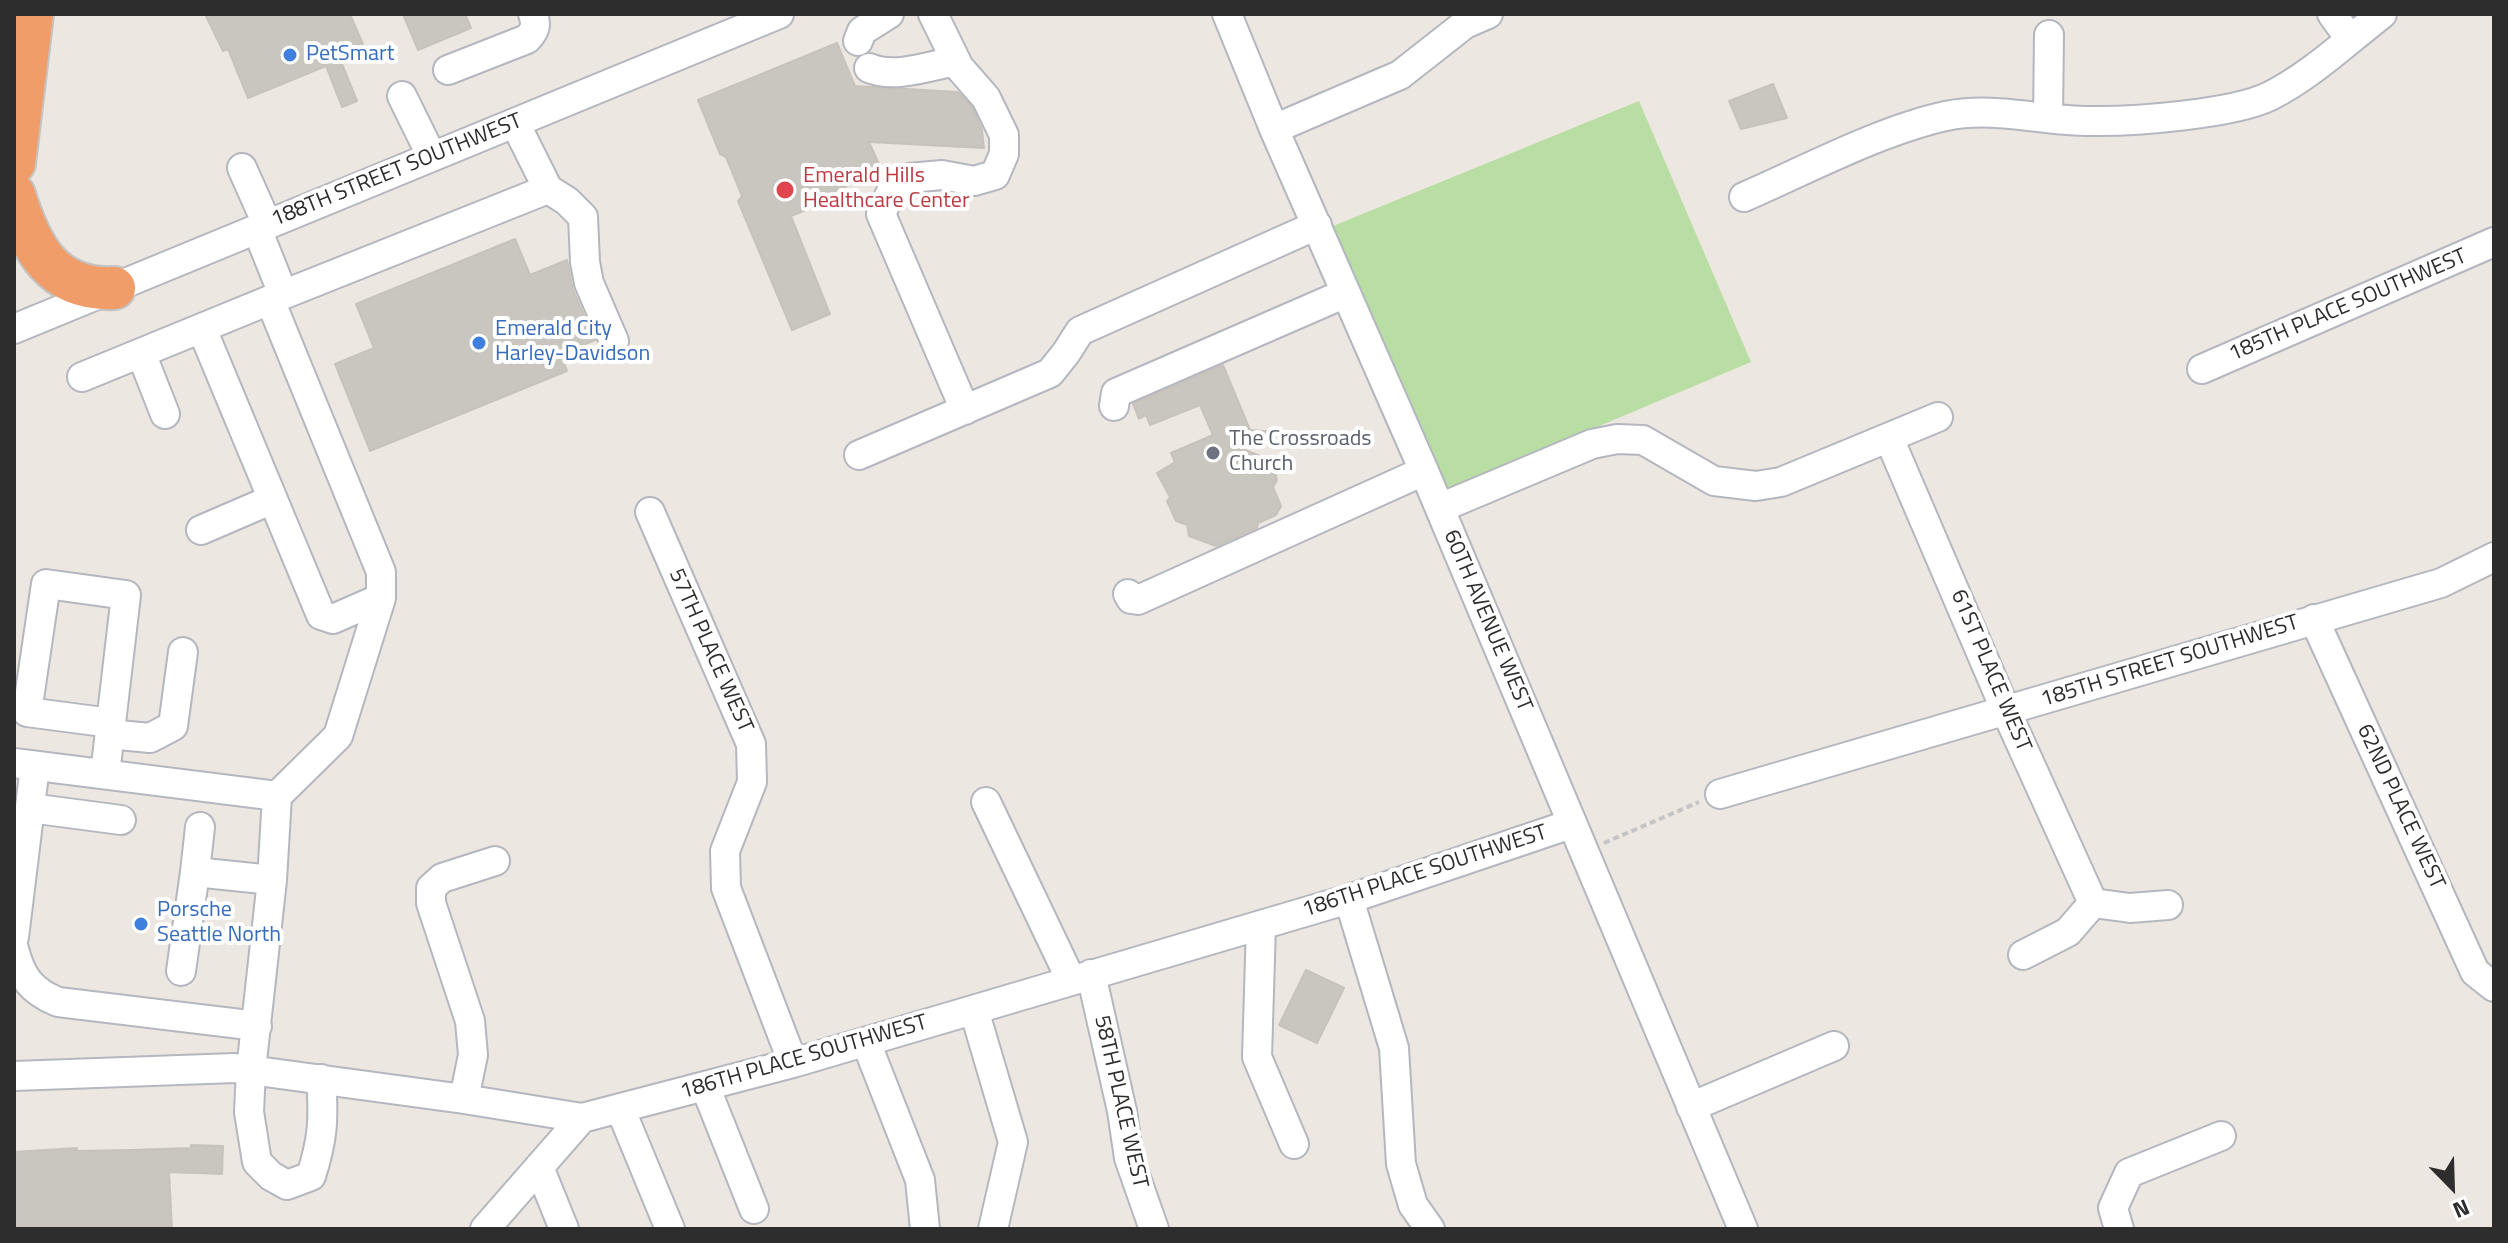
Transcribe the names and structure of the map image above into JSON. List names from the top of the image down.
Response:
{
  "streets": {
    "street": [
      "188TH STREET SOUTHWEST",
      "185TH PLACE SOUTHWEST",
      "60TH AVENUE WEST",
      "57TH PLACE WEST",
      "185TH STREET SOUTHWEST",
      "61ST PLACE WEST",
      "62ND PLACE WEST",
      "186TH PLACE SOUTHWEST",
      "58TH PLACE WEST"
    ]
  },
  "crossings": [
    ["60TH AVENUE WEST", "186TH PLACE SOUTHWEST"],
    ["57TH PLACE WEST", "186TH PLACE SOUTHWEST"],
    ["185TH STREET SOUTHWEST", "61ST PLACE WEST"],
    ["185TH STREET SOUTHWEST", "62ND PLACE WEST"],
    ["186TH PLACE SOUTHWEST", "58TH PLACE WEST"]
  ],
  "places": [
    "PetSmart",
    "Emerald Hills Healthcare Center",
    "Emerald City Harley-Davidson",
    "The Crossroads Church",
    "Porsche Seattle North"
  ],
  "north": "bottom right"
}
